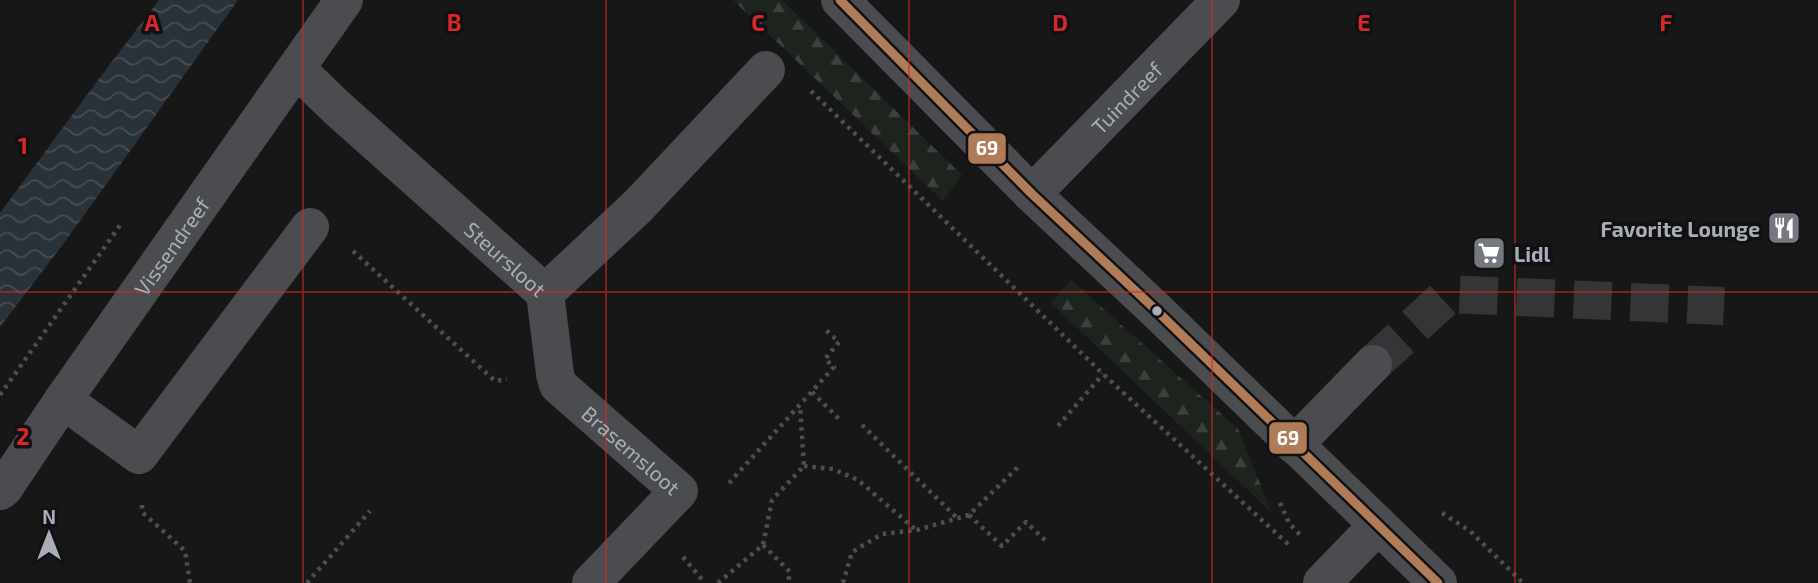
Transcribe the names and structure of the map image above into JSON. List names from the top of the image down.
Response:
{
  "streets": {
    "street": [
      "Tuindreef",
      "Vissendreef",
      "Steursloot",
      "Brasemsloot"
    ]
  },
  "crossings": [
    ["Vissendreef", "Steursloot"]
  ],
  "places": {
    "restaurant": ["Favorite Lounge"],
    "supermarket": ["Lidl"]
  },
  "lines": ["transit line 69"],
  "north": "top",
  "grid": {
    "columns": [
      "A",
      "B",
      "C",
      "D",
      "E",
      "F"
    ],
    "rows": ["1", "2"]
  }
}
